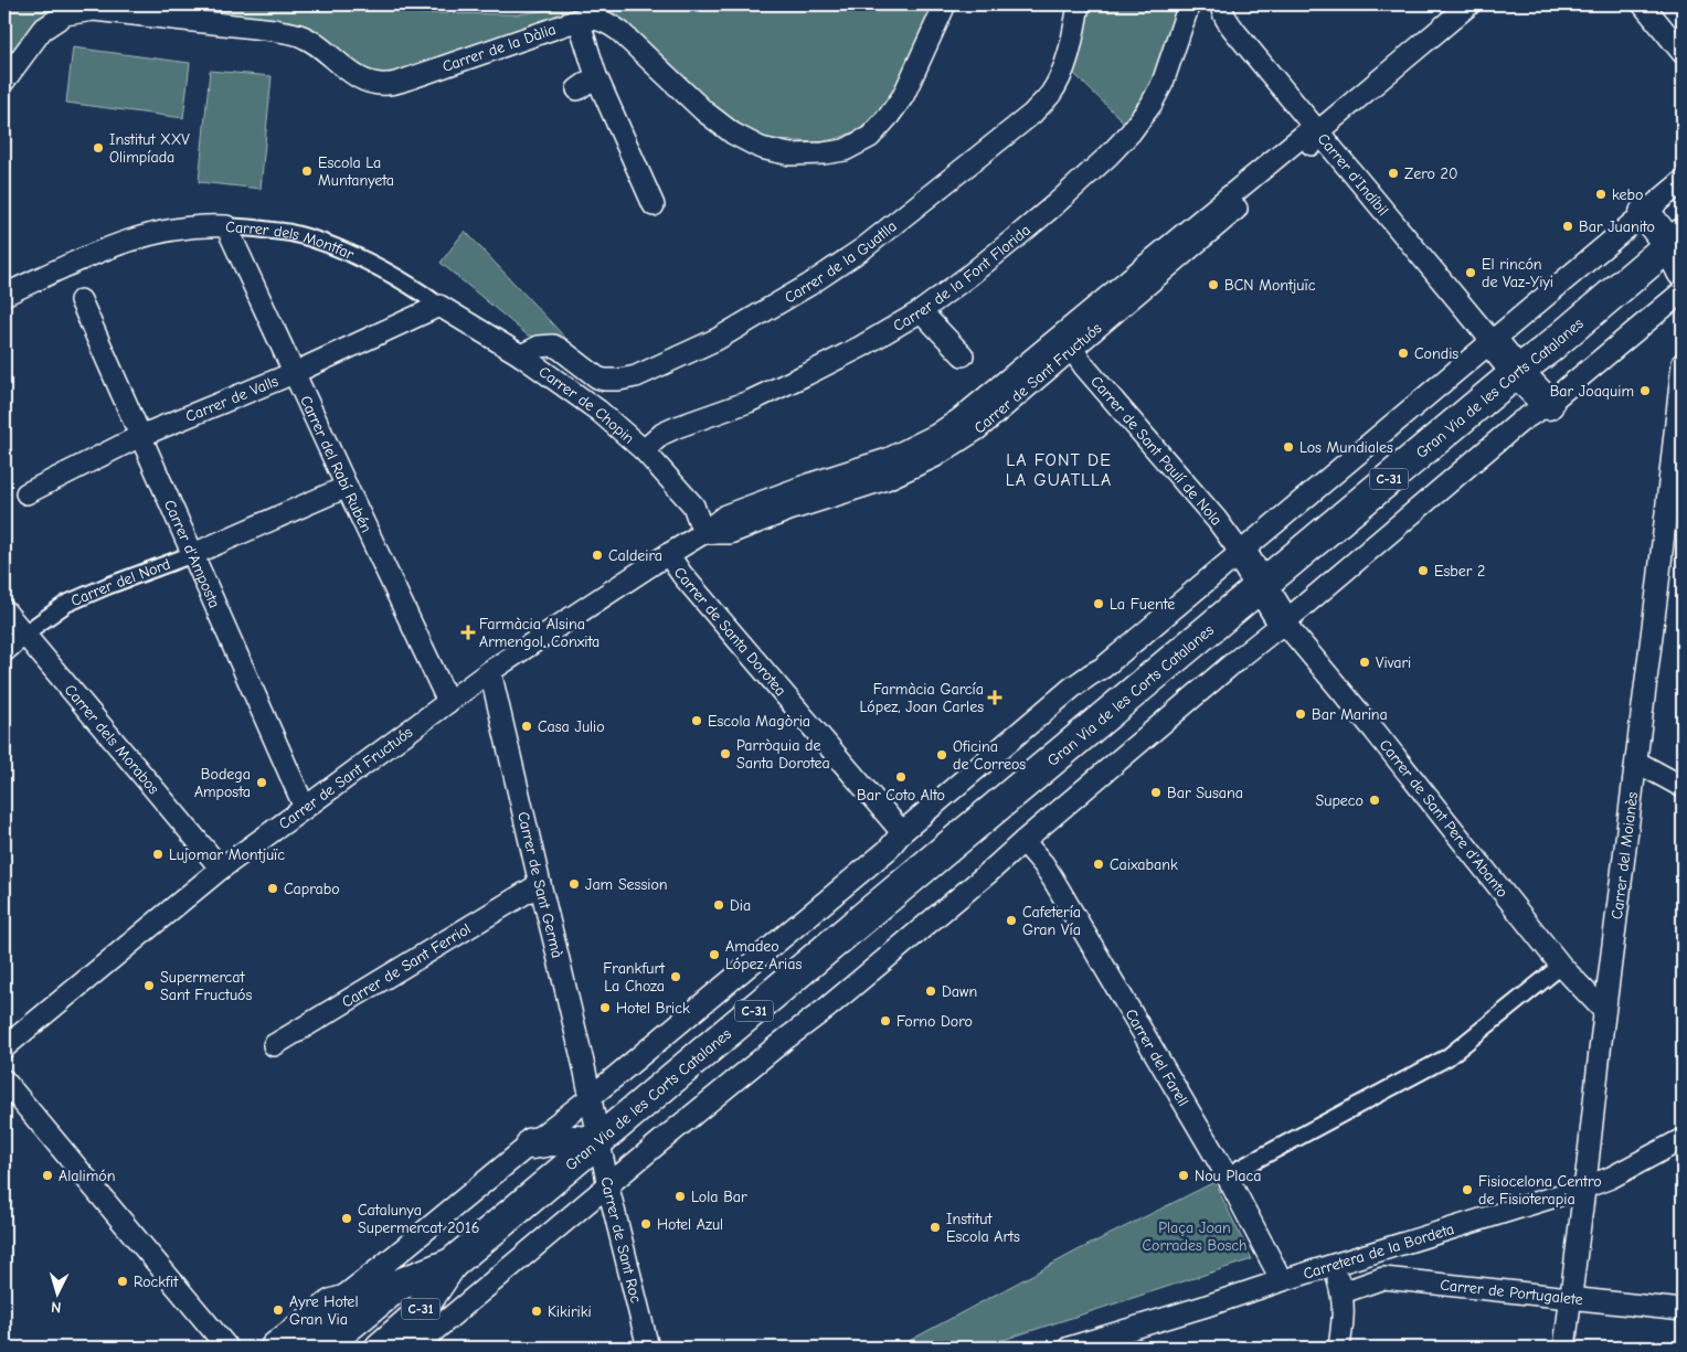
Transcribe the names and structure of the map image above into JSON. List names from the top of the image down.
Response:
{
  "streets": {
    "main road": ["Gran Via de les Corts Catalanes", "C-31"],
    "street": [
      "Carrer de la Dàlia",
      "Carrer d'Indíbil",
      "Carrer dels Montfar",
      "Carrer de la Guatlla",
      "Carrer de la Font Florida",
      "Carrer de Sant Fructuós",
      "Carrer de Valls",
      "Carrer de Chopin",
      "Carrer de Sant Paulí de Nola",
      "Carrer del Rabí Rubén",
      "Carrer d'Amposta",
      "Carrer del Nord",
      "Carrer de Santa Dorotea",
      "Carrer dels Morabos",
      "Carrer de Sant Pere d'Abanto",
      "Carrer del Moianès",
      "Carrer de Sant Germà",
      "Carrer de Sant Ferriol",
      "Carrer del Farell",
      "Carrer de Sant Roc",
      "Carretera de la Bordeta",
      "Carrer de Portugalete"
    ]
  },
  "crossings": [
    ["Carrer d'Indíbil", "Carrer de Sant Fructuós"],
    ["Carrer dels Montfar", "Carrer de Valls"],
    ["Carrer dels Montfar", "Carrer de Chopin"],
    ["Carrer dels Montfar", "Carrer del Rabí Rubén"],
    ["Carrer de la Guatlla", "Carrer de Chopin"],
    ["Carrer de la Font Florida", "Carrer de Chopin"],
    ["Carrer de Sant Fructuós", "Carrer de Chopin"],
    ["Carrer de Sant Fructuós", "Carrer de Sant Paulí de Nola"],
    ["Carrer de Sant Fructuós", "Carrer del Rabí Rubén"],
    ["Carrer de Sant Fructuós", "Carrer d'Amposta"],
    ["Carrer de Sant Fructuós", "Carrer de Santa Dorotea"],
    ["Carrer de Sant Fructuós", "Carrer dels Morabos"],
    ["Carrer de Sant Fructuós", "Carrer de Sant Germà"],
    ["Gran Via de les Corts Catalanes", "Carrer de Sant Roc"],
    ["Carrer de Valls", "Carrer de Chopin"],
    ["Carrer de Valls", "Carrer del Rabí Rubén"],
    ["Carrer de Valls", "Carrer d'Amposta"],
    ["Carrer del Rabí Rubén", "Carrer del Nord"],
    ["Carrer d'Amposta", "Carrer del Nord"],
    ["Carrer del Nord", "Carrer dels Morabos"],
    ["Carrer de Sant Pere d'Abanto", "Carrer del Moianès"],
    ["Carrer del Moianès", "Carretera de la Bordeta"],
    ["Carrer del Moianès", "Carrer de Portugalete"],
    ["Carrer de Sant Germà", "Carrer de Sant Ferriol"],
    ["Carrer de Sant Germà", "Carrer de Sant Roc"],
    ["Carrer del Farell", "Carretera de la Bordeta"]
  ],
  "districts": ["LA FONT DE LA GUATLLA"],
  "parks": ["Plaça Joan Corrades Bosch"],
  "places": {
    "other": [
      "Institut XXV Olimpíada",
      "Escola La Muntanyeta",
      "Zero 20",
      "kebo",
      "Bar Juanito",
      "El rincón de Vaz-Yiyi",
      "BCN Montjuïc",
      "Condis",
      "Bar Joaquim",
      "Los Mundiales",
      "Caldeira",
      "Esber 2",
      "La Fuente",
      "Vivari",
      "Bar Marina",
      "Escola Magòria",
      "Casa Julio",
      "Parròquia de Santa Dorotea",
      "Oficina de Correos",
      "Bar Coto Alto",
      "Bodega Amposta",
      "Bar Susana",
      "Supeco",
      "Lujomar Montjuïc",
      "Caixabank",
      "Jam Session",
      "Caprabo",
      "Dia",
      "Cafetería Gran Vía",
      "Amadeo López Arias",
      "Frankfurt La Choza",
      "Supermercat Sant Fructuós",
      "Dawn",
      "Hotel Brick",
      "Forno Doro",
      "Alalimón",
      "Nou Placa",
      "Fisiocelona Centro de Fisioterapia",
      "Lola Bar",
      "Catalunya Supermercat 2016",
      "Hotel Azul",
      "Institut Escola Arts",
      "Rockfit",
      "Ayre Hotel Gran Via",
      "Kikiriki"
    ],
    "health": ["Farmàcia Alsina Armengol, Conxita", "Farmàcia García López, Joan Carles"]
  },
  "north": "bottom"
}
